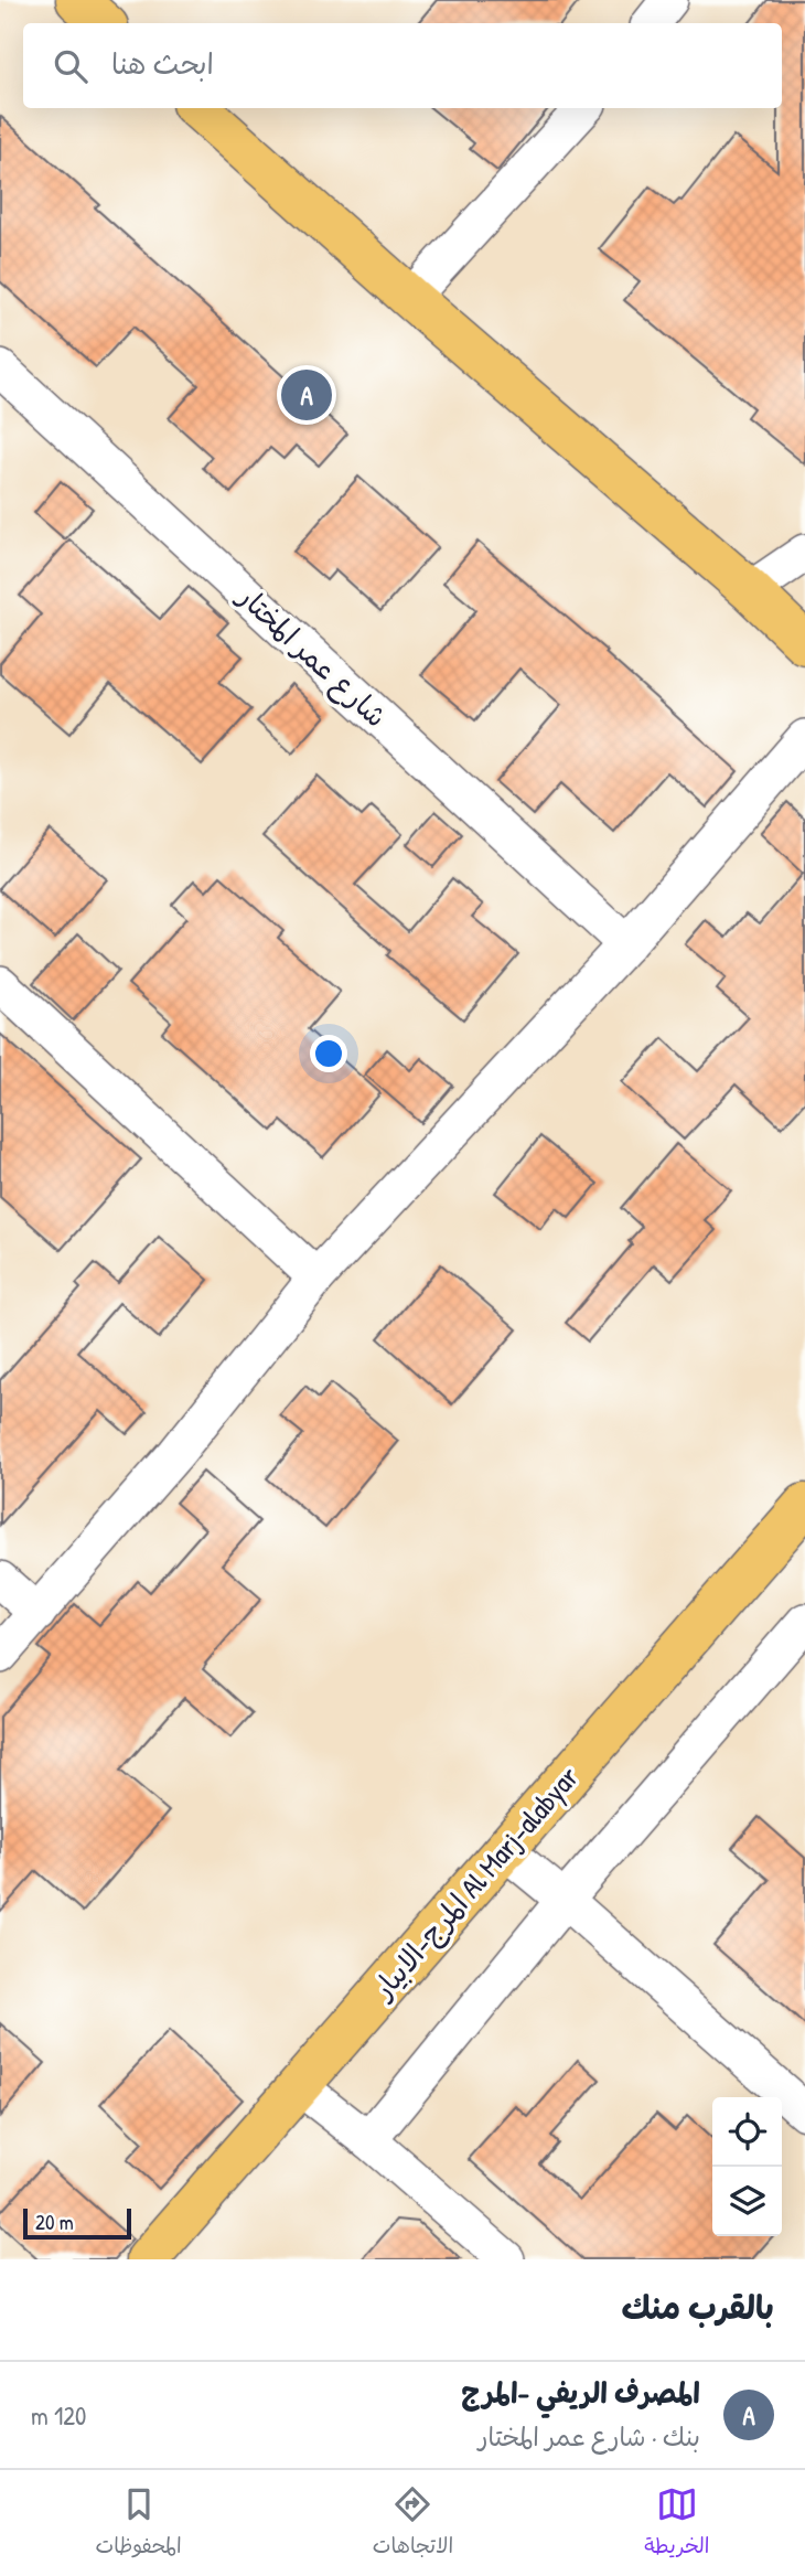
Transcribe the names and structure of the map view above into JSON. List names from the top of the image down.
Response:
{
  "streets": {
    "main road": ["المرج-الابيار Al Marj-alabyar"],
    "street": ["شارع عمر المختار"]
  },
  "scale_bar": "20 m",
  "page": {
    "search": "ابحث هنا",
    "pins": "A",
    "scale": "20 m",
    "heading": "بالقرب منك",
    "list": [
      {
        "mark": "A",
        "name": "المصرف الريفي -المرج",
        "note": "بنك · شارع عمر المختار",
        "value": "120 m"
      }
    ],
    "nav": ["الخريطة", "الاتجاهات", "المحفوظات"]
  }
}
